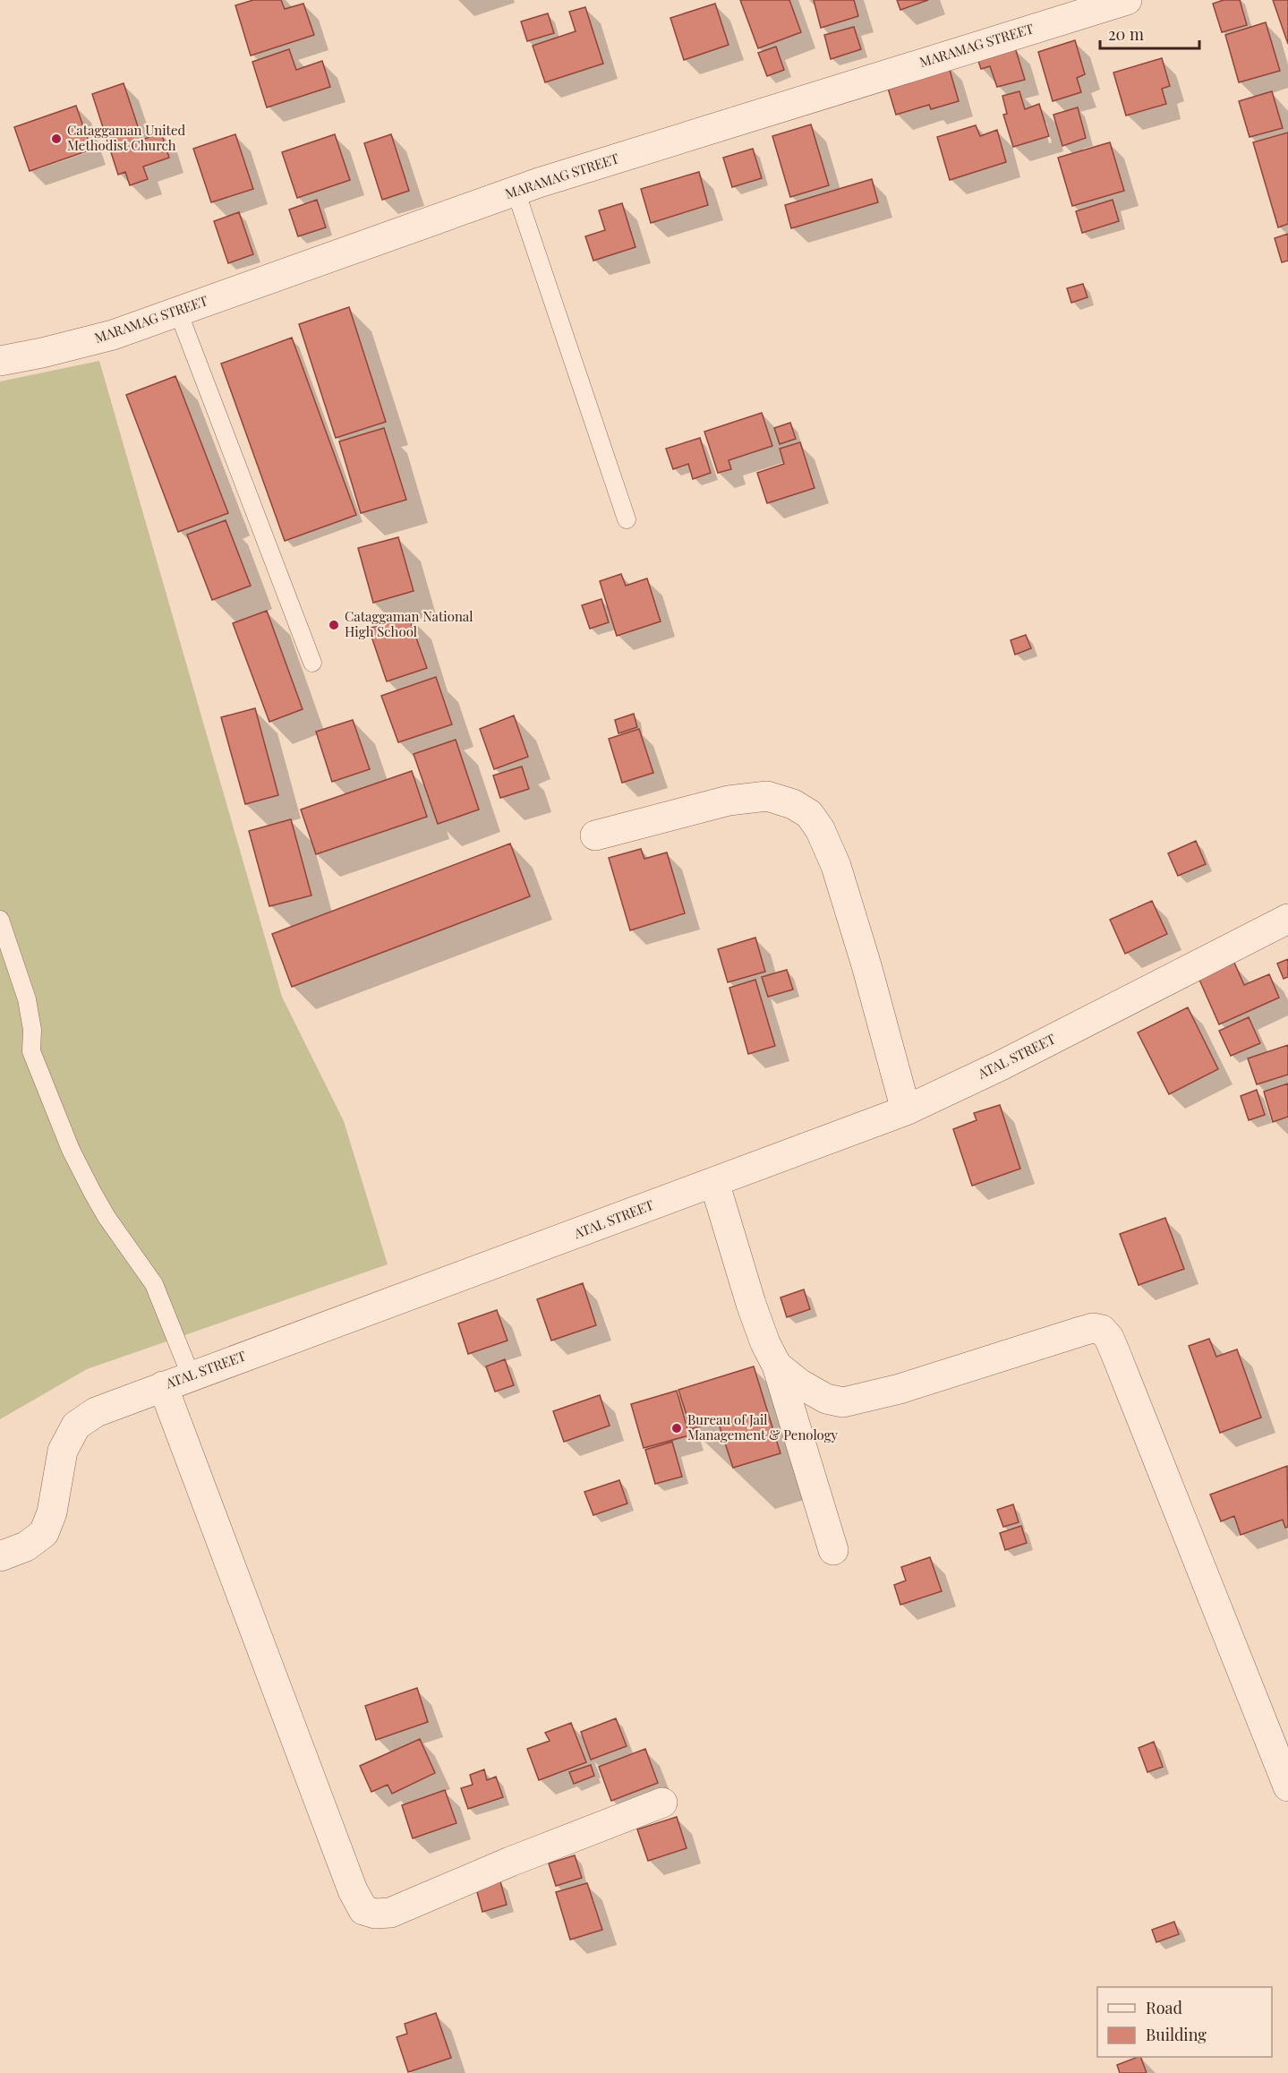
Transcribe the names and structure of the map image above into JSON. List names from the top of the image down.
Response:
{
  "streets": {
    "street": ["MARAMAG STREET", "ATAL STREET"]
  },
  "places": ["Cataggaman United Methodist Church", "Cataggaman National High School", "Bureau of Jail Management & Penology"],
  "legend": ["Road", "Building"],
  "scale_bar": "20 m"
}
